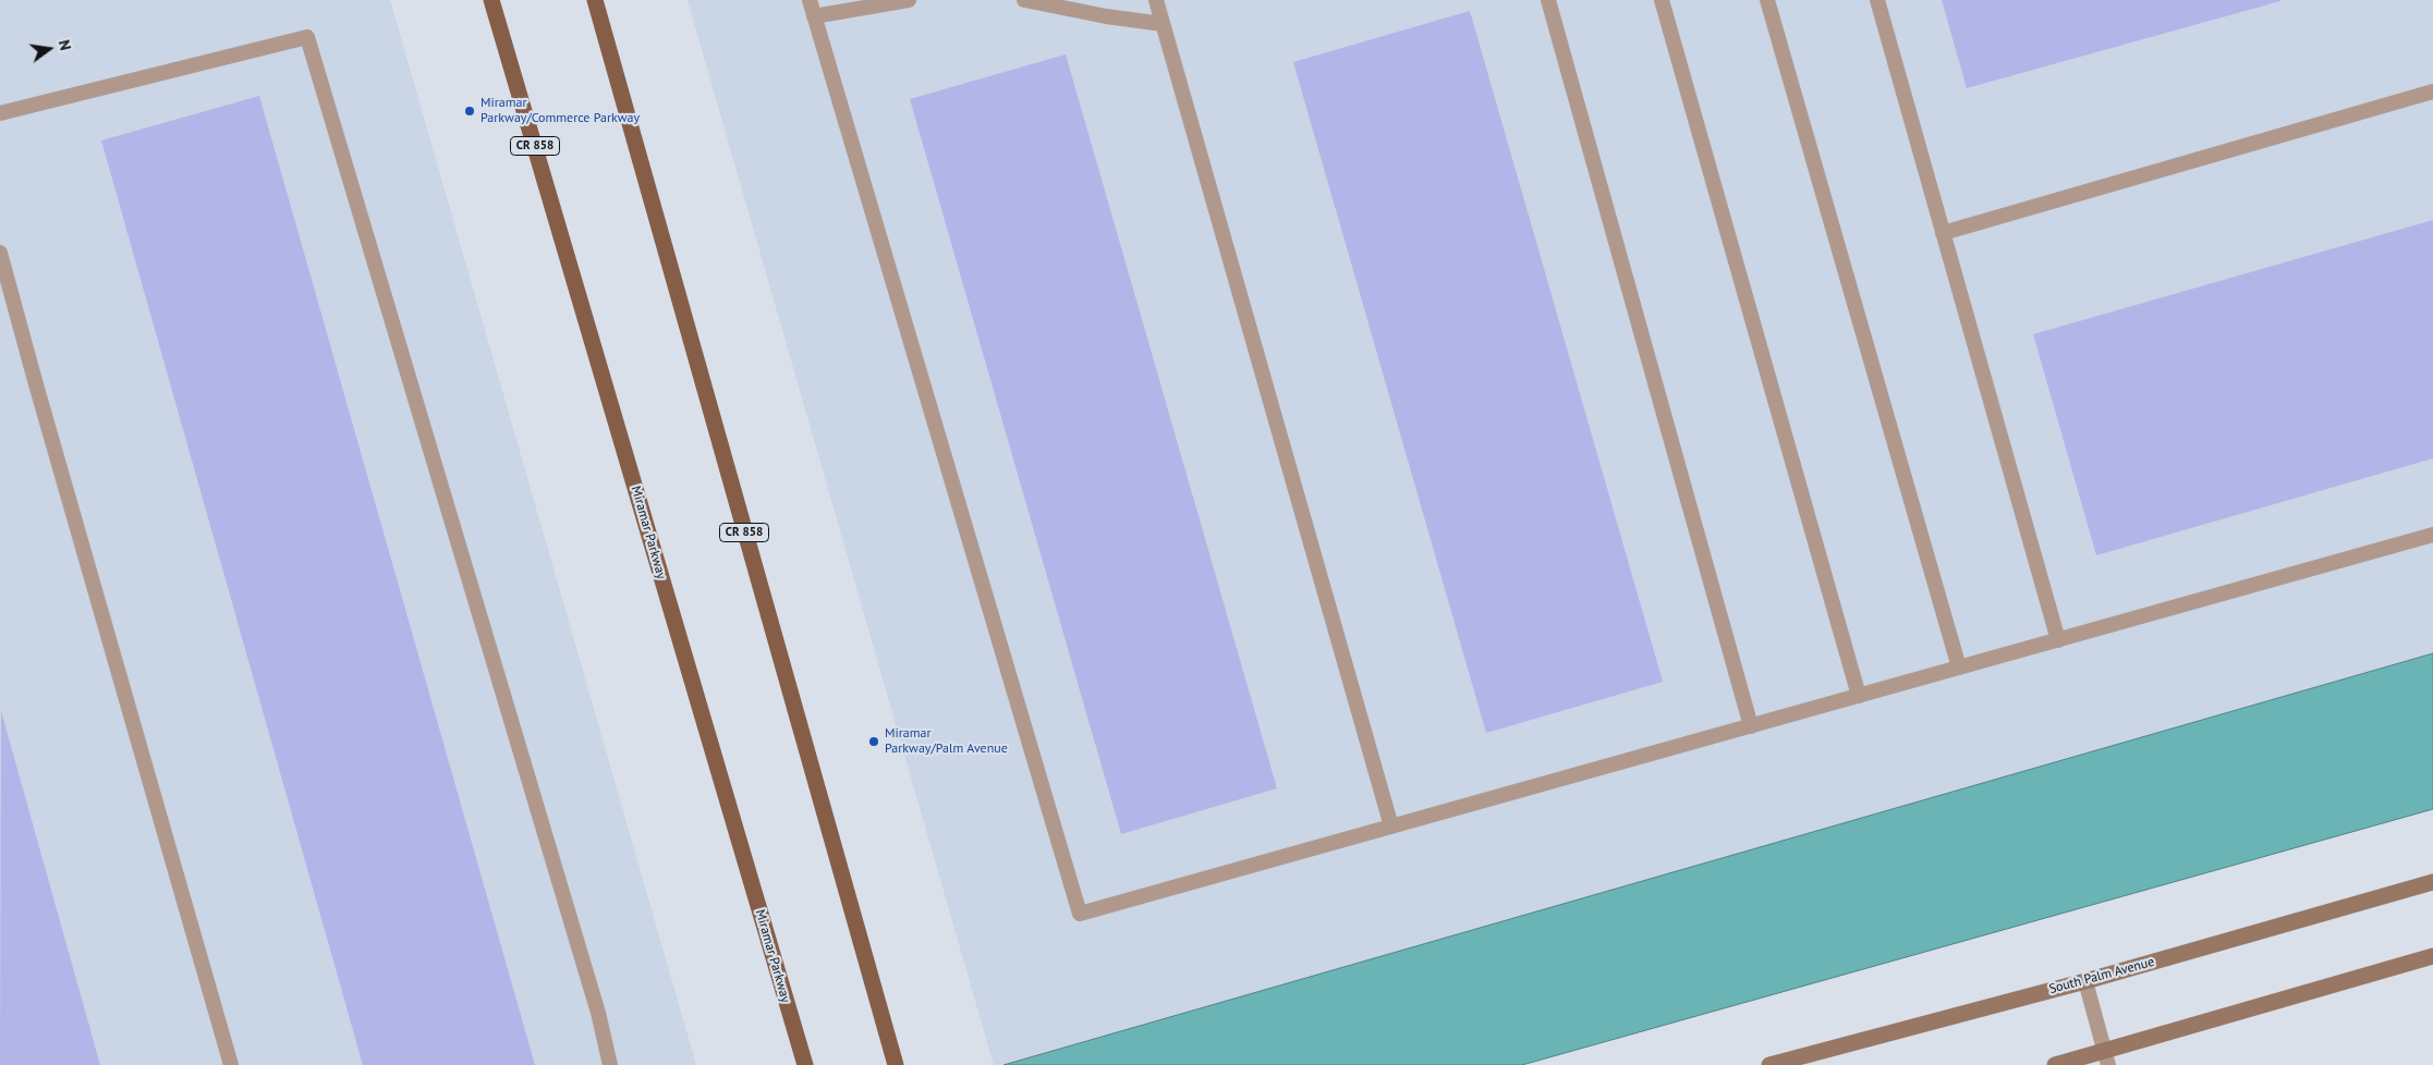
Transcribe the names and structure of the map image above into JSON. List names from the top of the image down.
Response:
{
  "streets": {
    "main road": ["CR 858", "Miramar Parkway", "South Palm Avenue"]
  },
  "places": ["Miramar Parkway/Commerce Parkway", "Miramar Parkway/Palm Avenue"],
  "north": "right"
}
